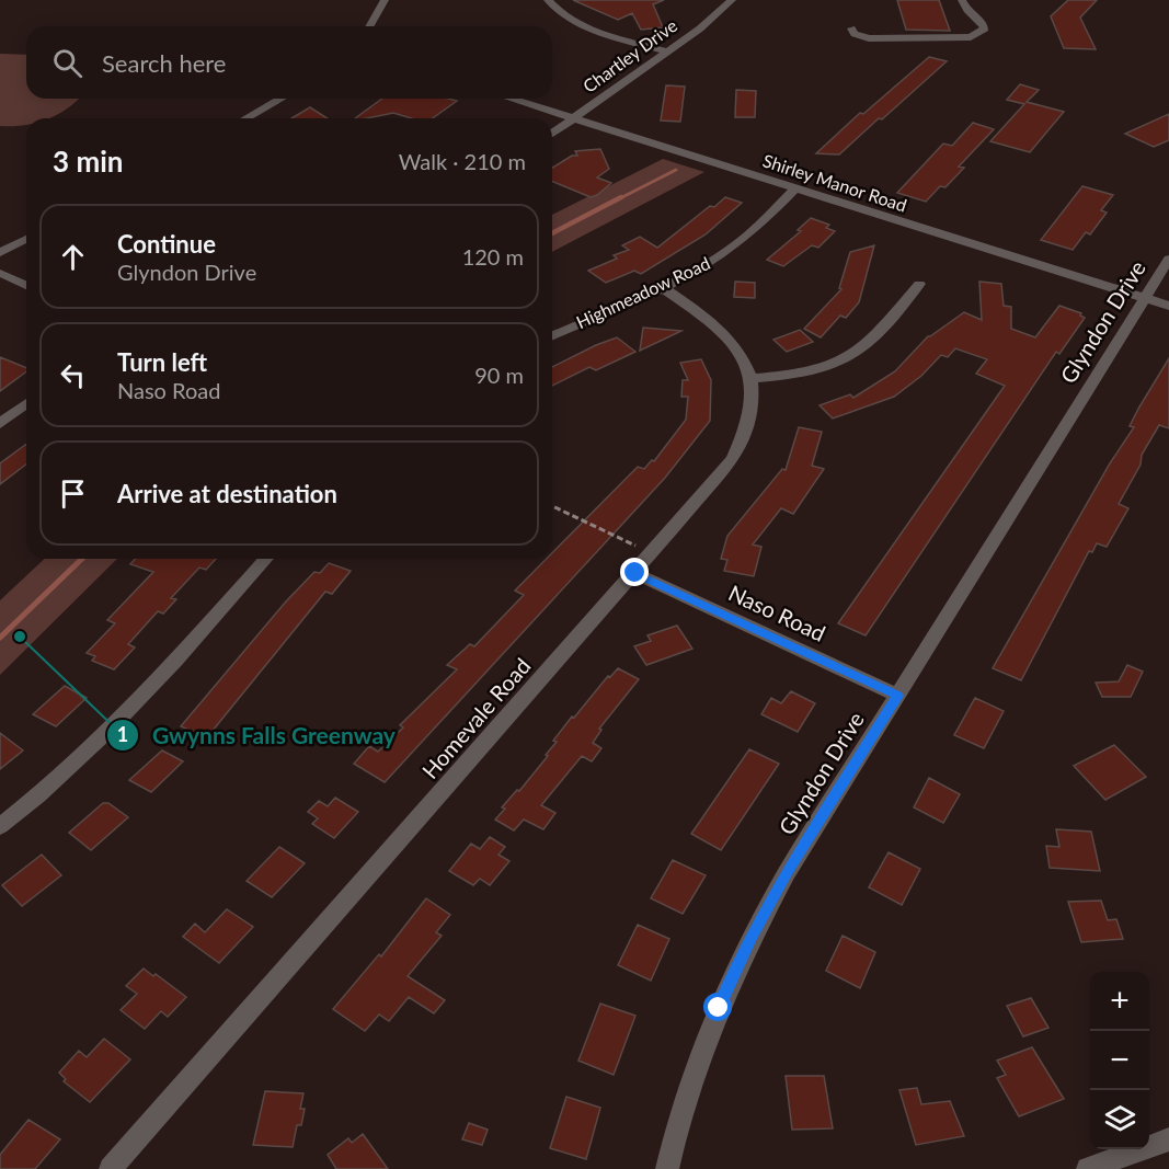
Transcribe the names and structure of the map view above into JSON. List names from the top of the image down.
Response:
{
  "streets": {
    "street": [
      "Chartley Drive",
      "Shirley Manor Road",
      "Highmeadow Road",
      "Glyndon Drive",
      "Naso Road",
      "Homevale Road"
    ]
  },
  "crossings": [
    ["Chartley Drive", "Shirley Manor Road"],
    ["Shirley Manor Road", "Highmeadow Road"],
    ["Shirley Manor Road", "Glyndon Drive"],
    ["Glyndon Drive", "Naso Road"],
    ["Naso Road", "Homevale Road"]
  ],
  "places": ["Gwynns Falls Greenway"],
  "page": {
    "search": "Search here",
    "heading": ["3 min", "Walk · 210 m"],
    "list": [
      ["Continue", "Glyndon Drive", "120 m"],
      ["Turn left", "Naso Road", "90 m"],
      "Arrive at destination"
    ],
    "map_buttons": ["+", "−"]
  }
}
